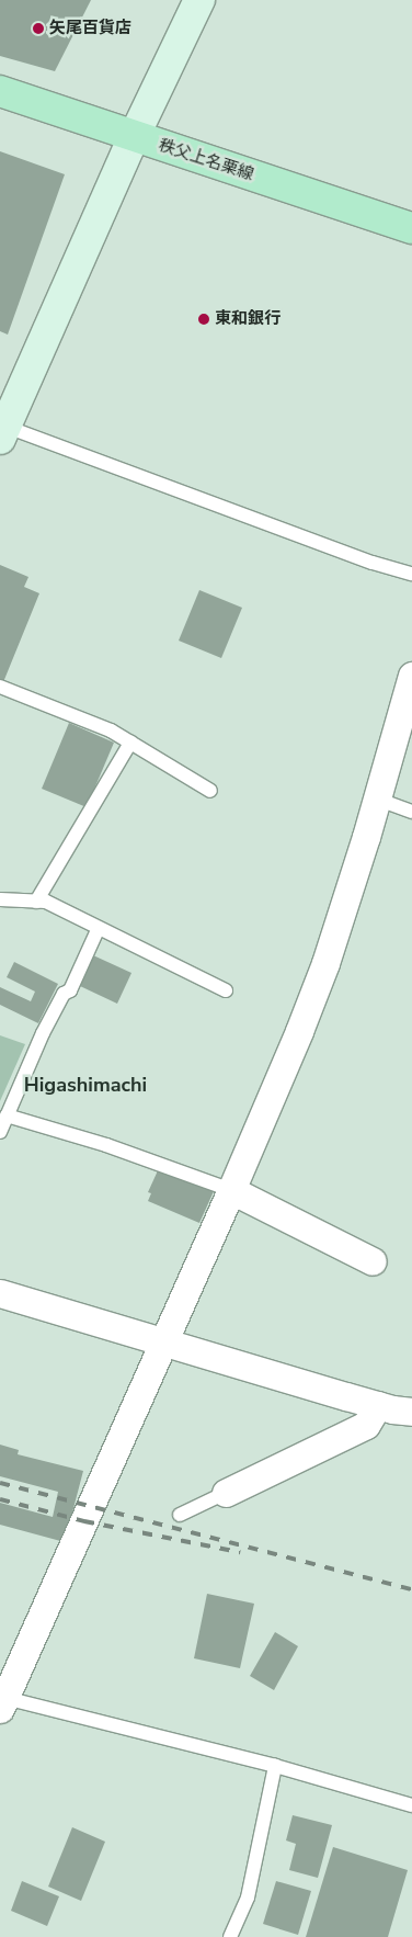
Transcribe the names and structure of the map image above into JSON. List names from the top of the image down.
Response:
{
  "streets": {
    "main road": ["秩父上名栗線"]
  },
  "districts": ["Higashimachi"],
  "places": ["矢尾百貨店", "東和銀行"]
}
